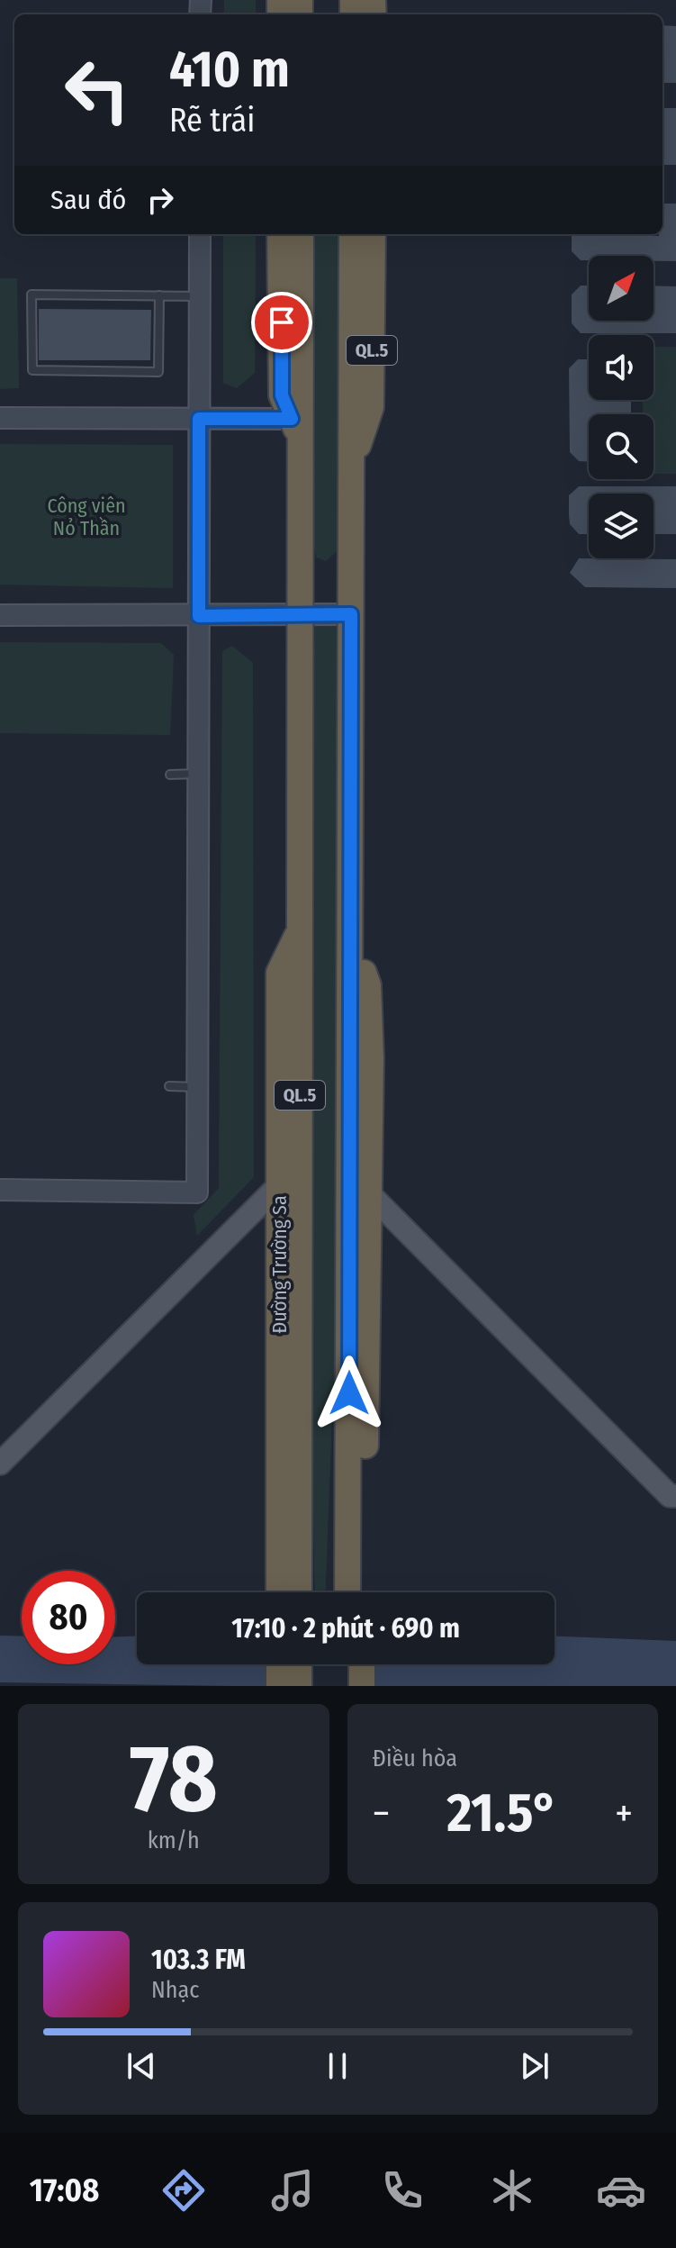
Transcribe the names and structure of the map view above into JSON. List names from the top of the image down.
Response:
{
  "streets": {
    "highway": ["QL.5", "Đường Trường Sa"]
  },
  "parks": ["Công viên Nỏ Thần"],
  "north": "top right",
  "page": {
    "turn": ["410 m", "Rẽ trái"],
    "then": "Sau đó",
    "limit": "80",
    "trip": "17:10 · 2 phút · 690 m",
    "tile": [
      ["78", "km/h"],
      "Điều hòa"
    ],
    "heat": ["−", "21.5°", "+"],
    "song": ["103.3 FM", "Nhạc"],
    "tabs": "17:08"
  }
}
